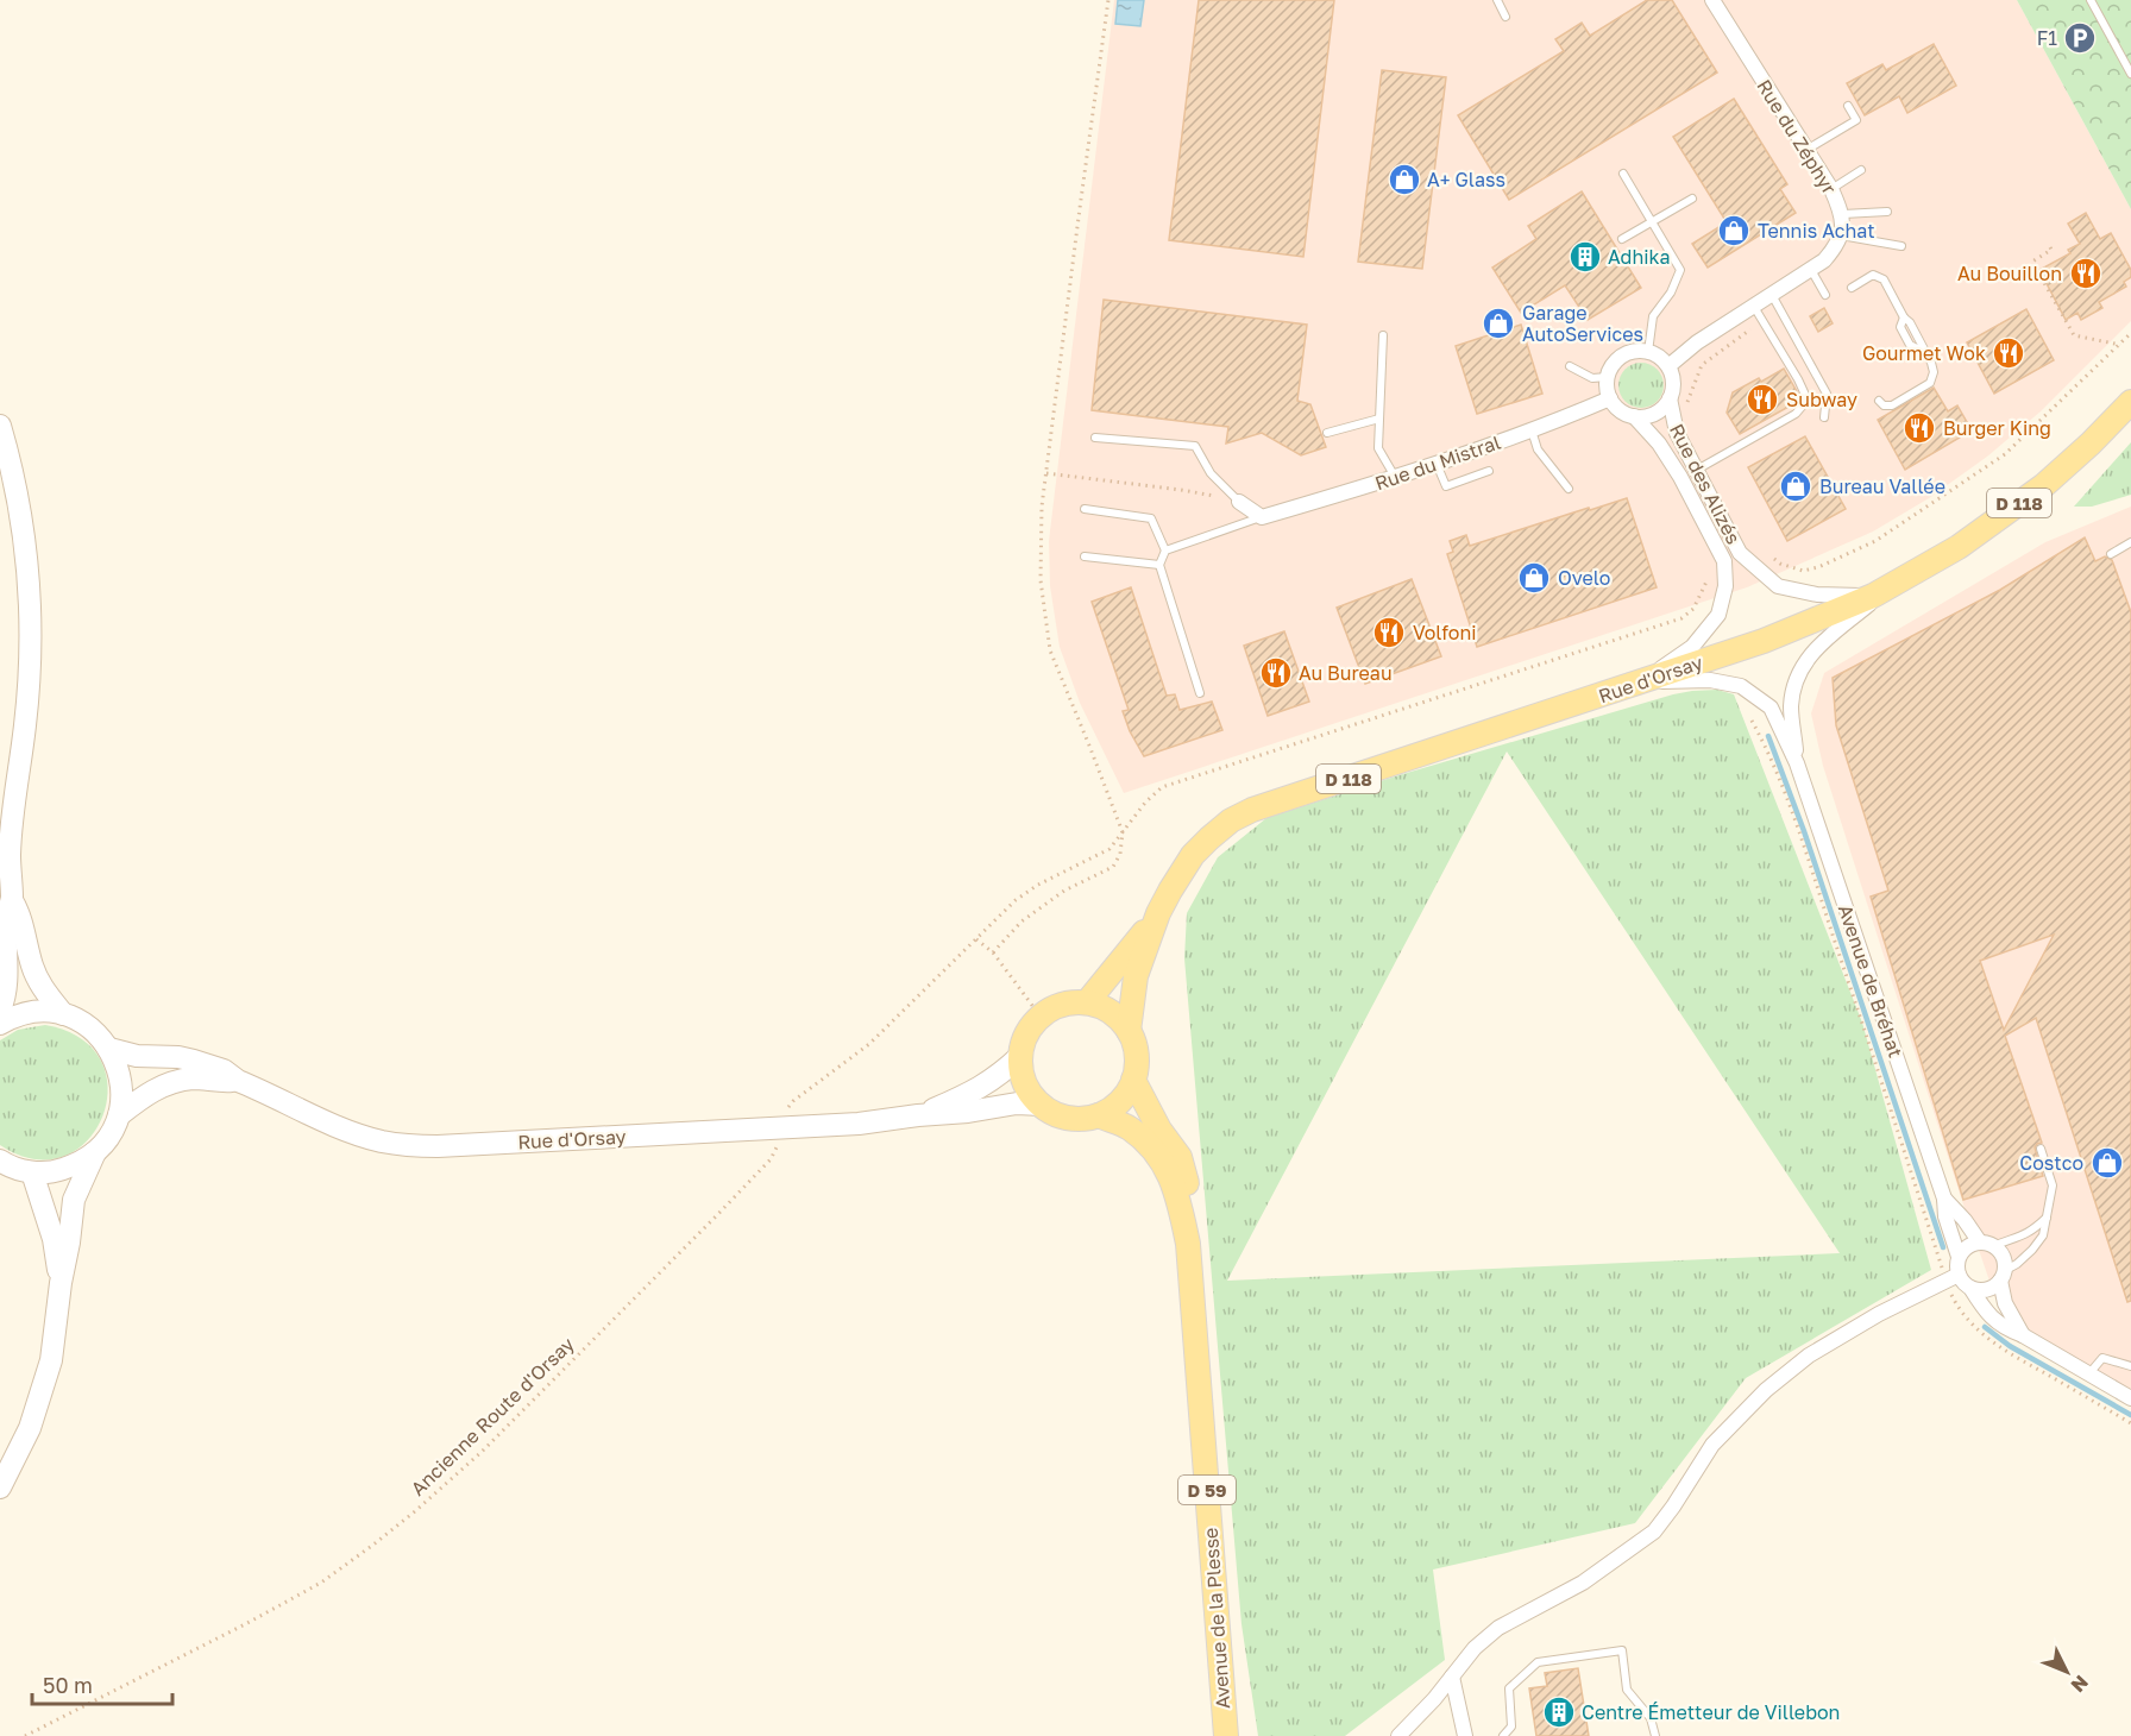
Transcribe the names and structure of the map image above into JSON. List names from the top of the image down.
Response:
{
  "streets": {
    "main road": [
      "D 118",
      "Rue d'Orsay",
      "D 59",
      "Avenue de la Plesse"
    ],
    "street": [
      "Rue du Zéphyr",
      "Rue du Mistral",
      "Rue des Alizés",
      "Avenue de Bréhat"
    ],
    "path": ["Ancienne Route d'Orsay"]
  },
  "crossings": [
    ["Rue du Mistral", "Rue des Alizés"],
    ["Rue des Alizés", "Rue d'Orsay"],
    ["Rue des Alizés", "Avenue de Bréhat"],
    ["Rue d'Orsay", "Avenue de Bréhat"],
    ["Rue d'Orsay", "Avenue de la Plesse"]
  ],
  "places": {
    "parking": ["F1"],
    "shop": [
      "A+ Glass",
      "Tennis Achat",
      "Garage AutoServices",
      "Bureau Vallée",
      "Ovelo",
      "Costco"
    ],
    "building": ["Adhika", "Centre Émetteur de Villebon"],
    "restaurant": [
      "Au Bouillon",
      "Gourmet Wok",
      "Subway",
      "Burger King",
      "Volfoni",
      "Au Bureau"
    ]
  },
  "scale_bar": "50 m",
  "north": "bottom right"
}
